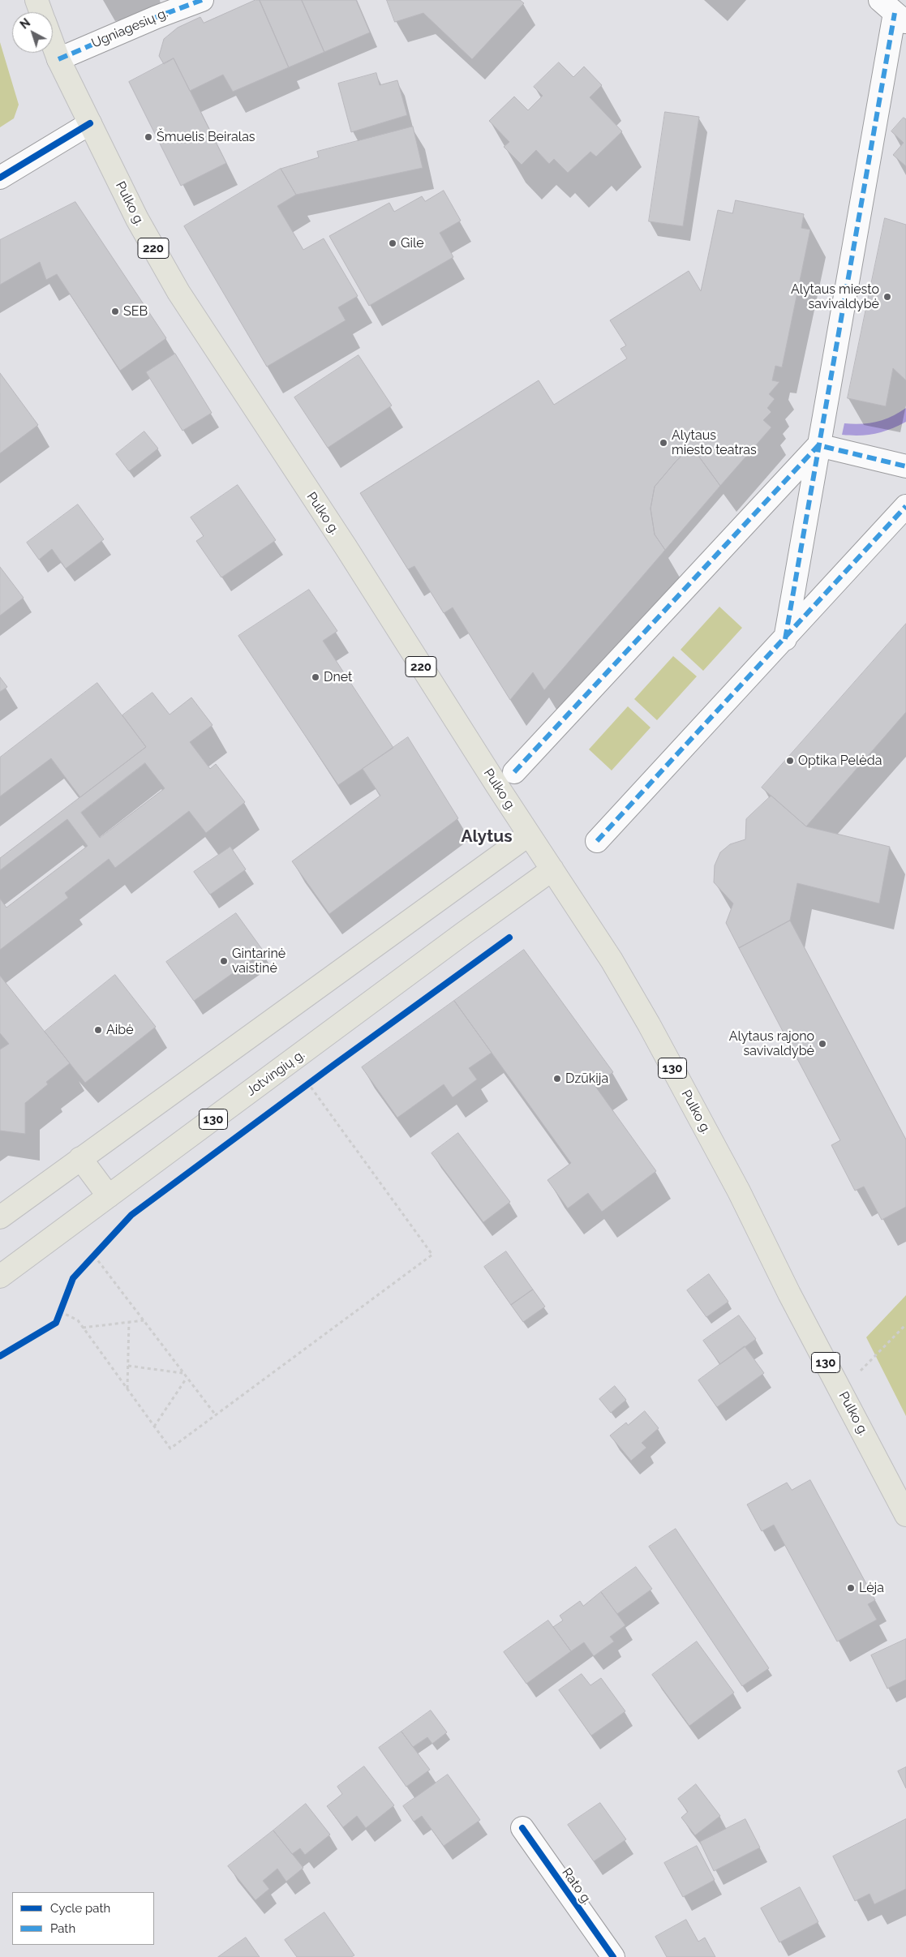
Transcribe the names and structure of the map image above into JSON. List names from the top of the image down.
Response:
{
  "streets": {
    "main road": [
      "Pulko g.",
      "220",
      "130",
      "Jotvingių g."
    ],
    "street": ["Ugniagesių g.", "Rato g."]
  },
  "crossings": [
    ["Ugniagesių g.", "220"],
    ["Pulko g.", "220"],
    ["Pulko g.", "Jotvingių g."]
  ],
  "districts": ["Alytus"],
  "places": [
    "Šmuelis Beiralas",
    "Gile",
    "Alytaus miesto savivaldybė",
    "SEB",
    "Alytaus miesto teatras",
    "Dnet",
    "Optika Pelėda",
    "Gintarinė vaistinė",
    "Aibė",
    "Alytaus rajono savivaldybė",
    "Dzūkija",
    "Lėja"
  ],
  "legend": ["Cycle path", "Path"],
  "north": "top left"
}
